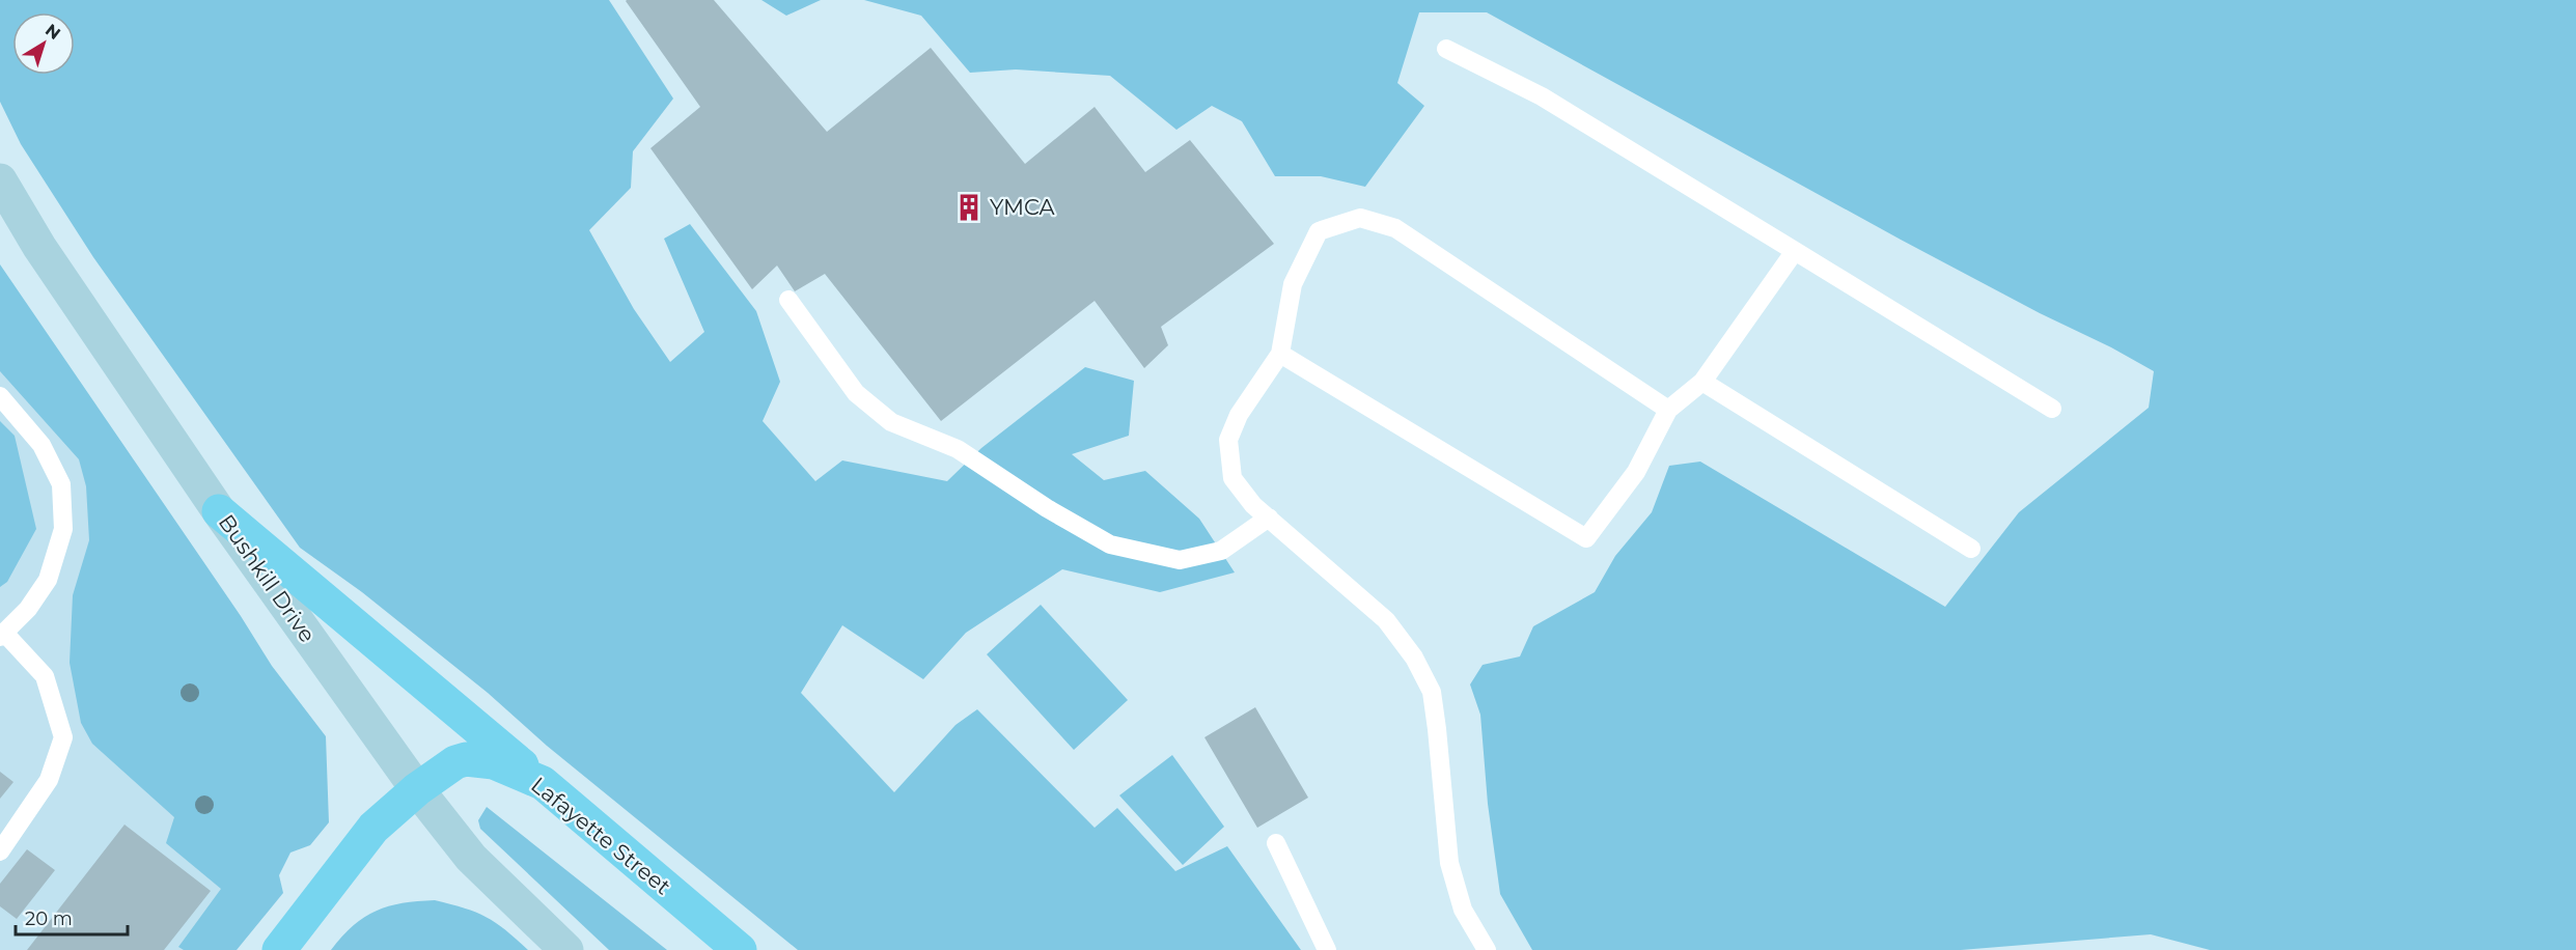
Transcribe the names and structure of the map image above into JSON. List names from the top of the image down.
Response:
{
  "streets": {
    "main road": ["Bushkill Drive", "Lafayette Street"]
  },
  "crossings": [
    ["Bushkill Drive", "Lafayette Street"]
  ],
  "places": {
    "building": ["YMCA"]
  },
  "scale_bar": "20 m",
  "north": "top right"
}
